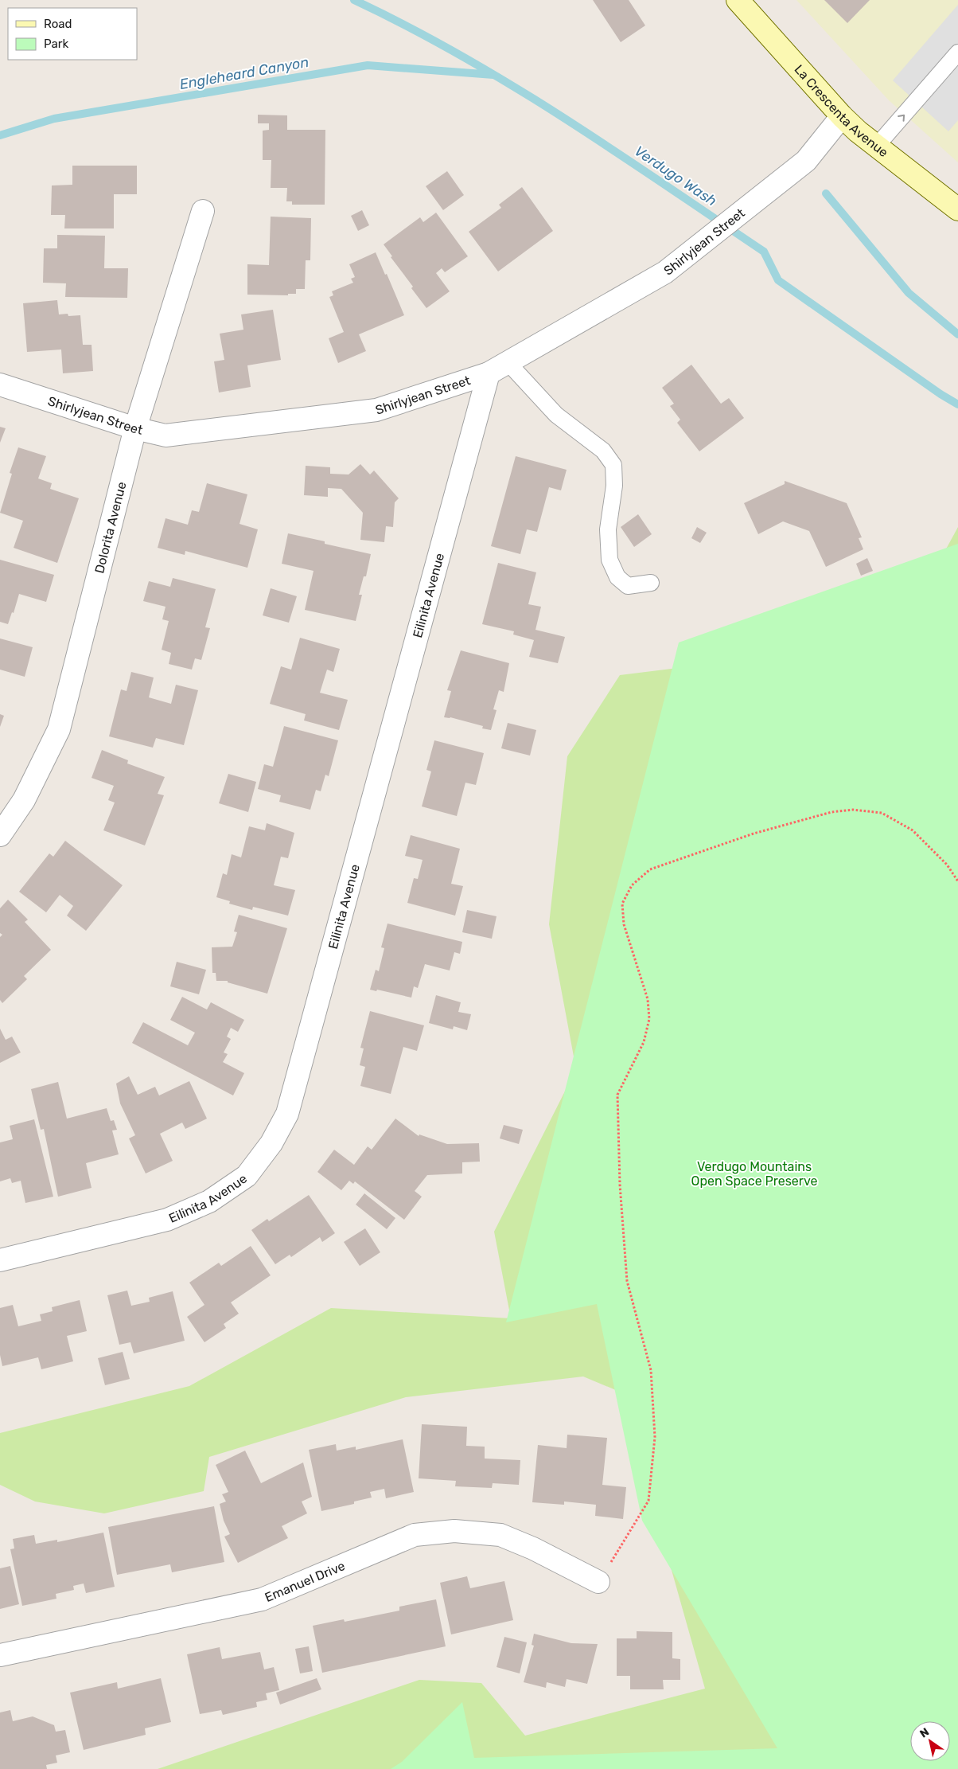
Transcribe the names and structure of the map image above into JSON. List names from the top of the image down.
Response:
{
  "streets": {
    "main road": ["La Crescenta Avenue"],
    "street": [
      "Shirlyjean Street",
      "Dolorita Avenue",
      "Eilinita Avenue",
      "Emanuel Drive"
    ]
  },
  "crossings": [
    ["La Crescenta Avenue", "Shirlyjean Street"],
    ["Shirlyjean Street", "Dolorita Avenue"],
    ["Shirlyjean Street", "Eilinita Avenue"]
  ],
  "water": ["Engleheard Canyon", "Verdugo Wash"],
  "parks": ["Verdugo Mountains Open Space Preserve"],
  "legend": ["Road", "Park"],
  "north": "top left"
}
